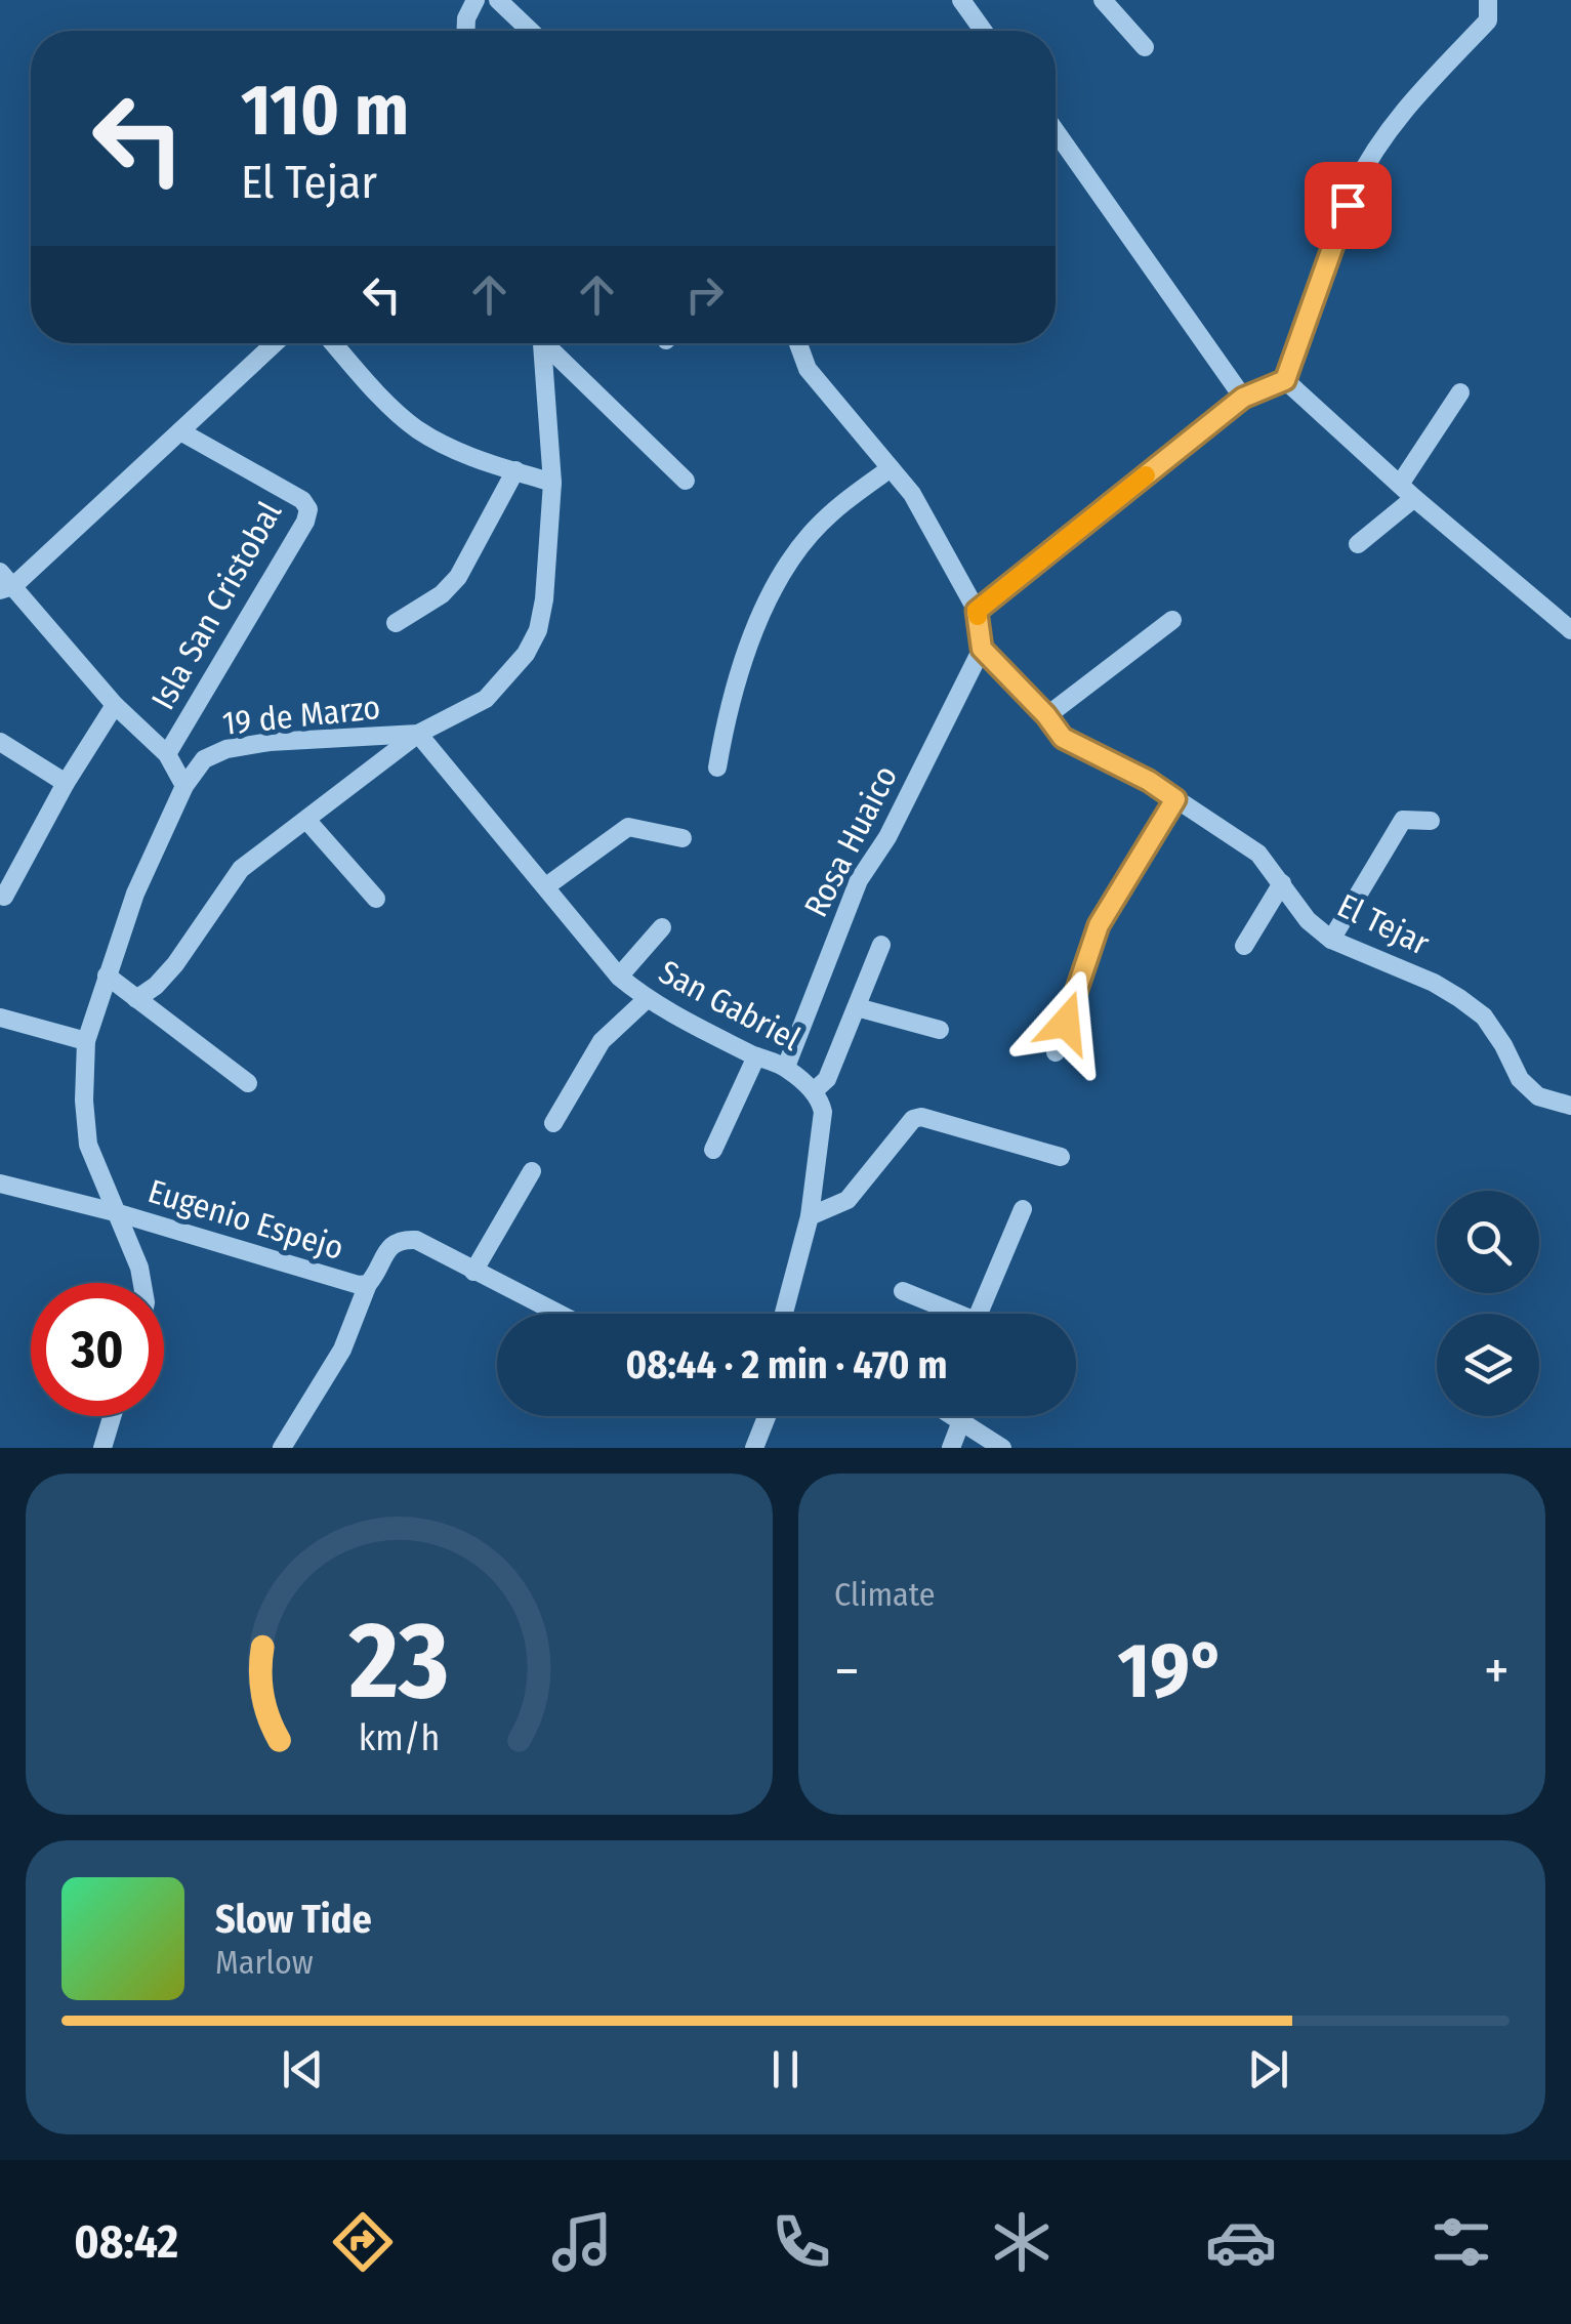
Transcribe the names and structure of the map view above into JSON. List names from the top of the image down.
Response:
{
  "streets": {
    "street": [
      "Isla San Cristobal",
      "19 de Marzo",
      "Rosa Huaico",
      "El Tejar",
      "San Gabriel",
      "Eugenio Espejo"
    ]
  },
  "crossings": [
    ["19 de Marzo", "San Gabriel"],
    ["19 de Marzo", "Eugenio Espejo"],
    ["Rosa Huaico", "El Tejar"],
    ["Rosa Huaico", "San Gabriel"]
  ],
  "page": {
    "turn": ["110 m", "El Tejar"],
    "limit": "30",
    "trip": "08:44 · 2 min · 470 m",
    "tile": "Climate",
    "heat": ["−", "19°", "+"],
    "song": ["Slow Tide", "Marlow"],
    "tabs": "08:42",
    "gauge": ["23", "km/h"]
  }
}
